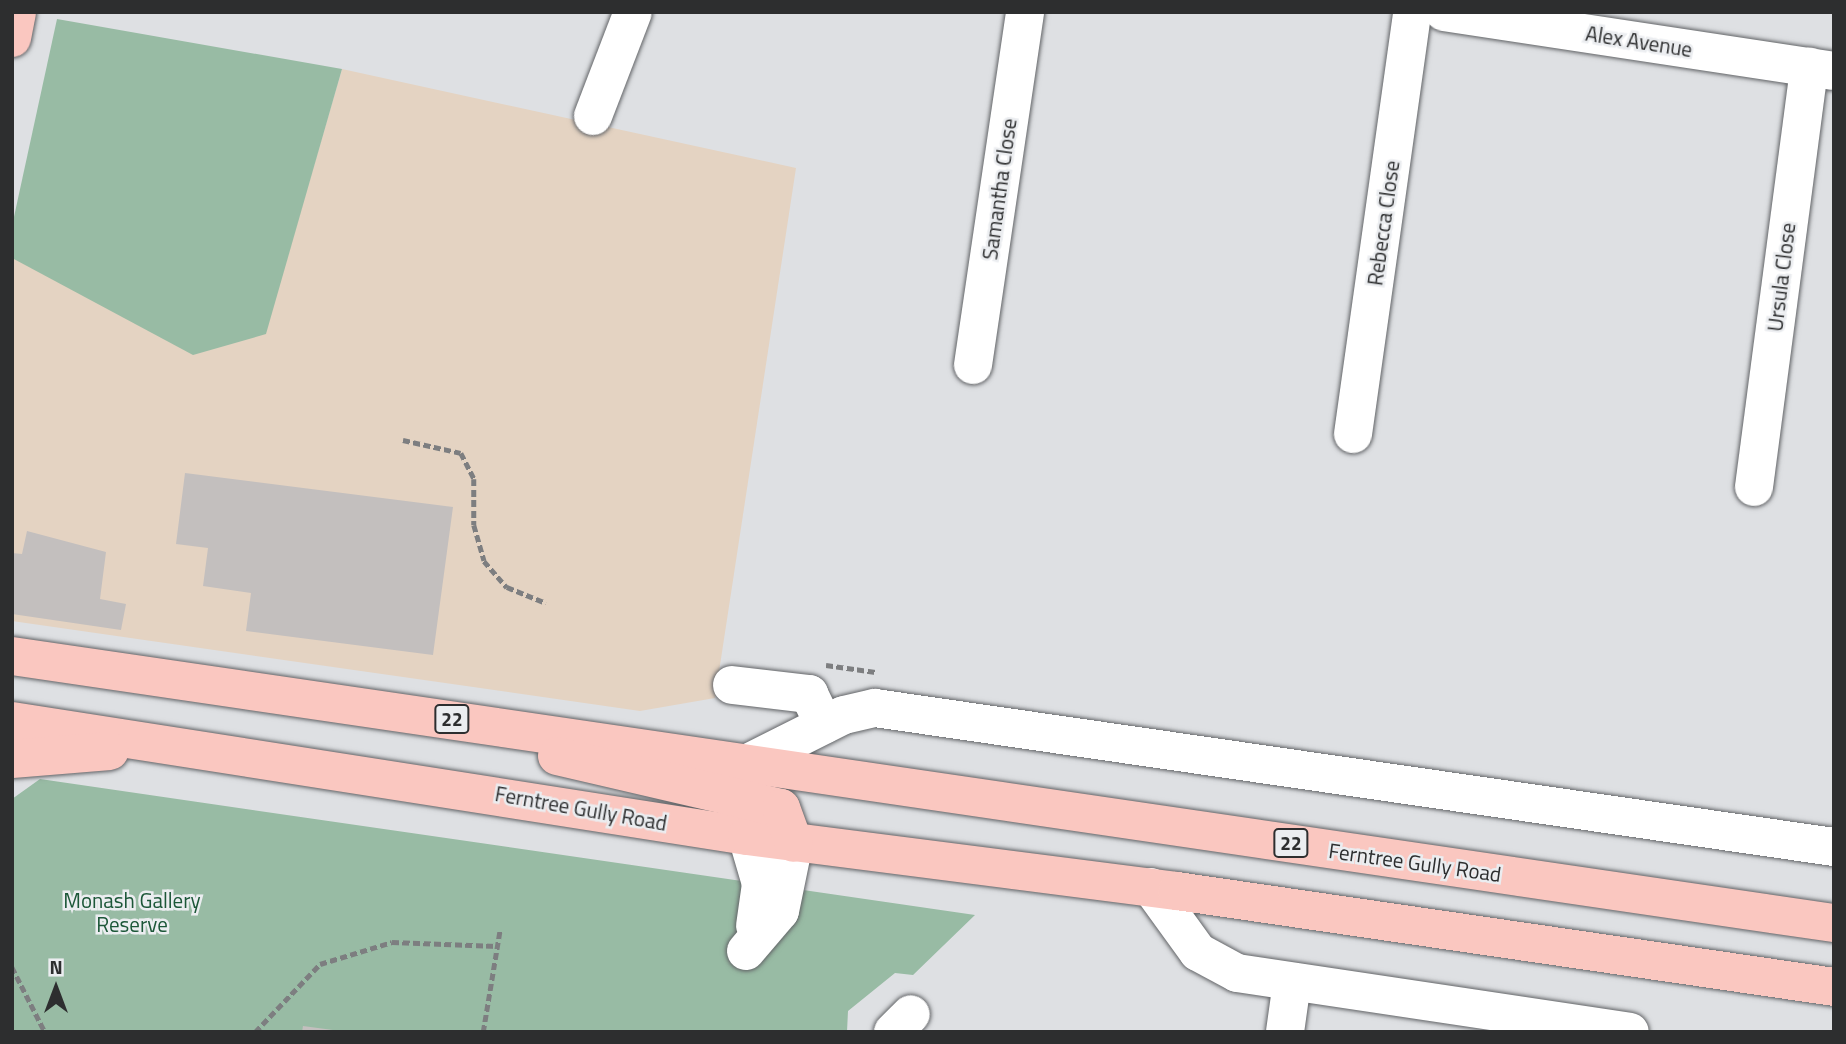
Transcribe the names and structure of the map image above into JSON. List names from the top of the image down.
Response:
{
  "streets": {
    "main road": ["22", "Ferntree Gully Road"],
    "street": [
      "Alex Avenue",
      "Samantha Close",
      "Rebecca Close",
      "Ursula Close"
    ]
  },
  "crossings": [
    ["Alex Avenue", "Ursula Close"]
  ],
  "parks": ["Monash Gallery Reserve"],
  "north": "top"
}
